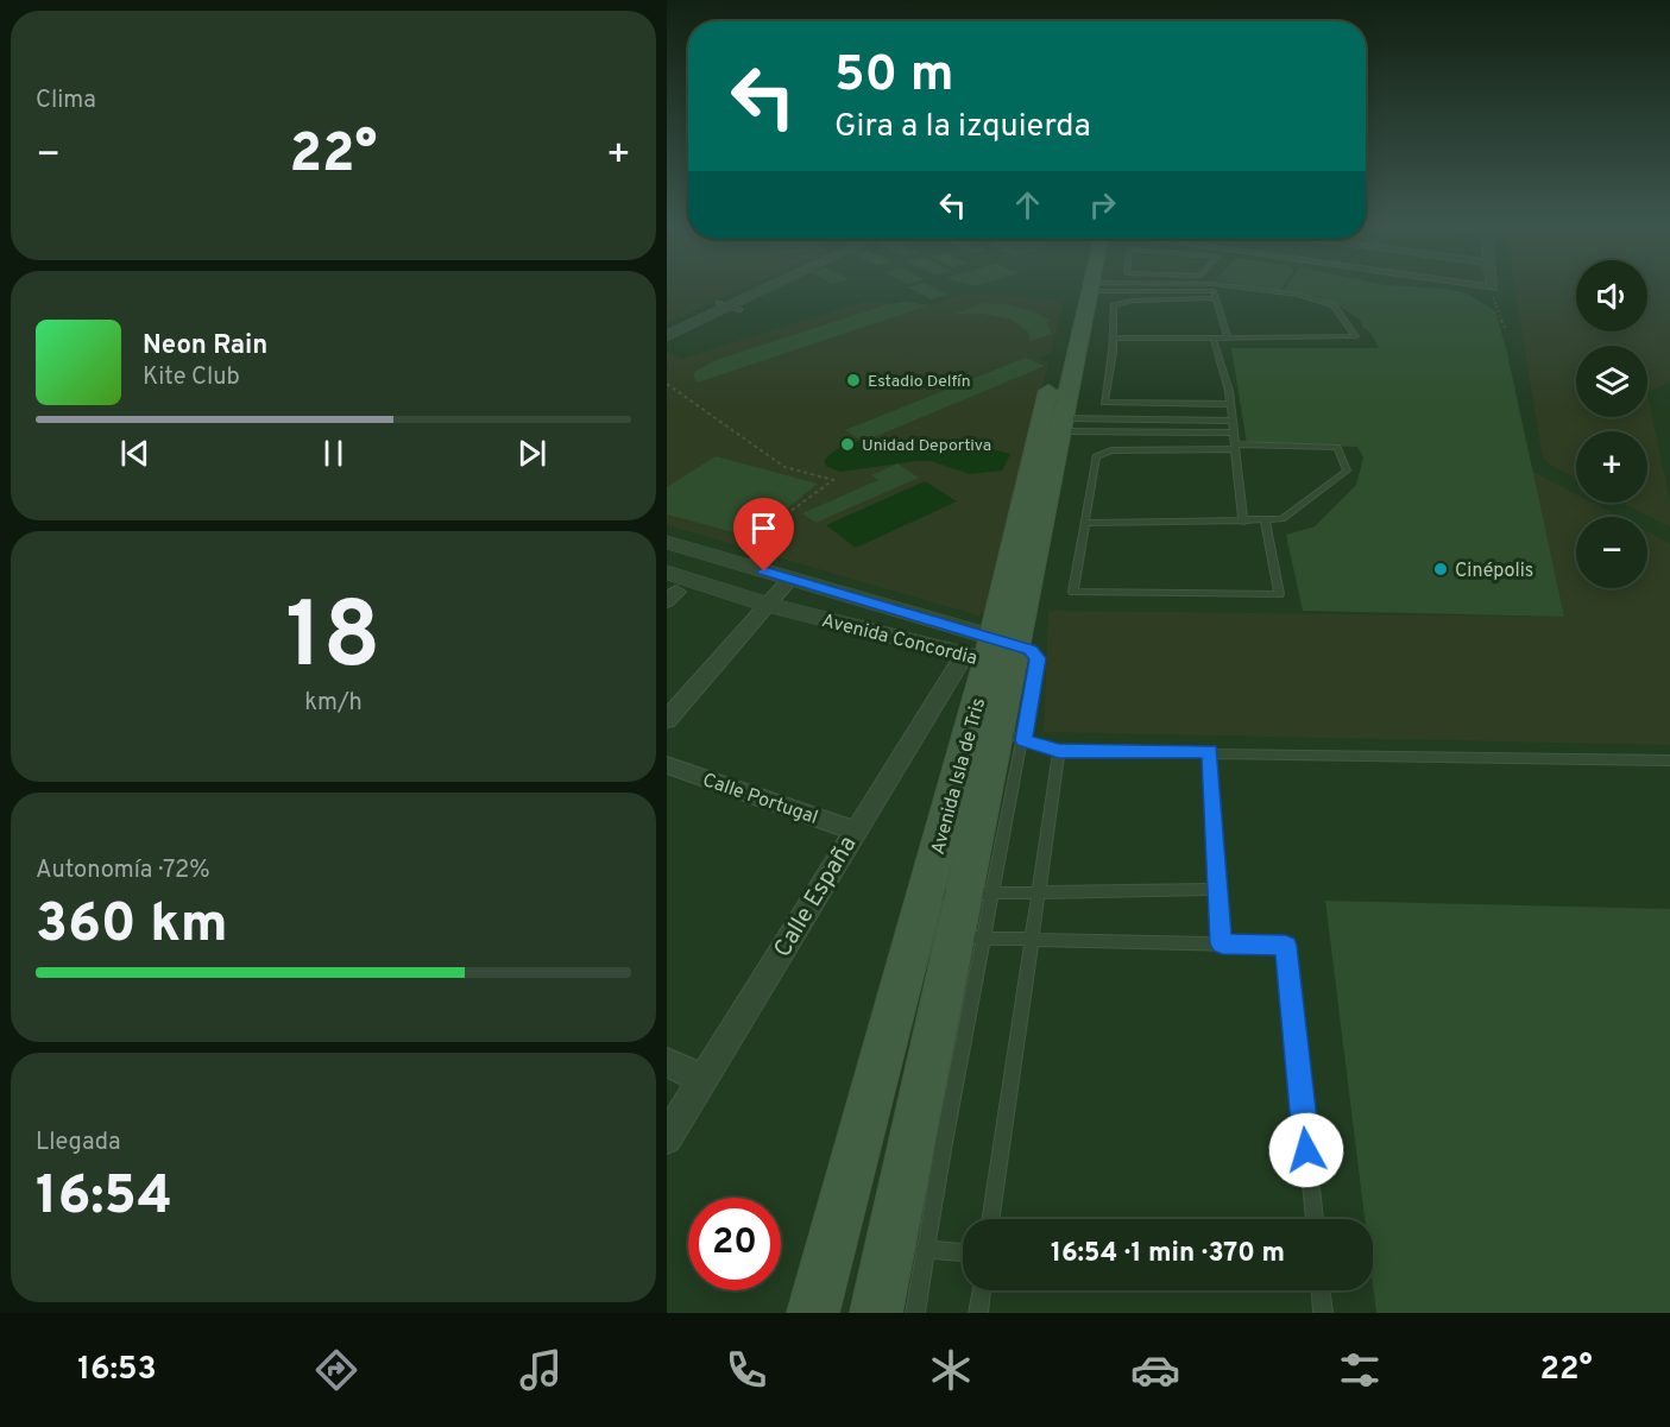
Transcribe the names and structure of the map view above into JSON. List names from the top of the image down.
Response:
{
  "streets": {
    "main road": ["Avenida Isla de Tris"],
    "street": ["Avenida Concordia", "Calle Portugal", "Calle España"]
  },
  "crossings": [
    ["Avenida Concordia", "Avenida Isla de Tris"],
    ["Avenida Concordia", "Calle España"],
    ["Avenida Isla de Tris", "Calle España"],
    ["Calle Portugal", "Calle España"]
  ],
  "places": ["Estadio Delfín", "Unidad Deportiva", "Cinépolis"],
  "page": {
    "tile": [
      "Clima",
      ["18", "km/h"],
      ["Autonomía · 72%", "360 km"],
      ["Llegada", "16:54"]
    ],
    "turn": ["50 m", "Gira a la izquierda"],
    "heat": ["−", "22°", "+"],
    "map_buttons": ["+", "−"],
    "song": ["Neon Rain", "Kite Club"],
    "limit": "20",
    "trip": "16:54 · 1 min · 370 m",
    "tabs": ["16:53", "22°"]
  }
}
